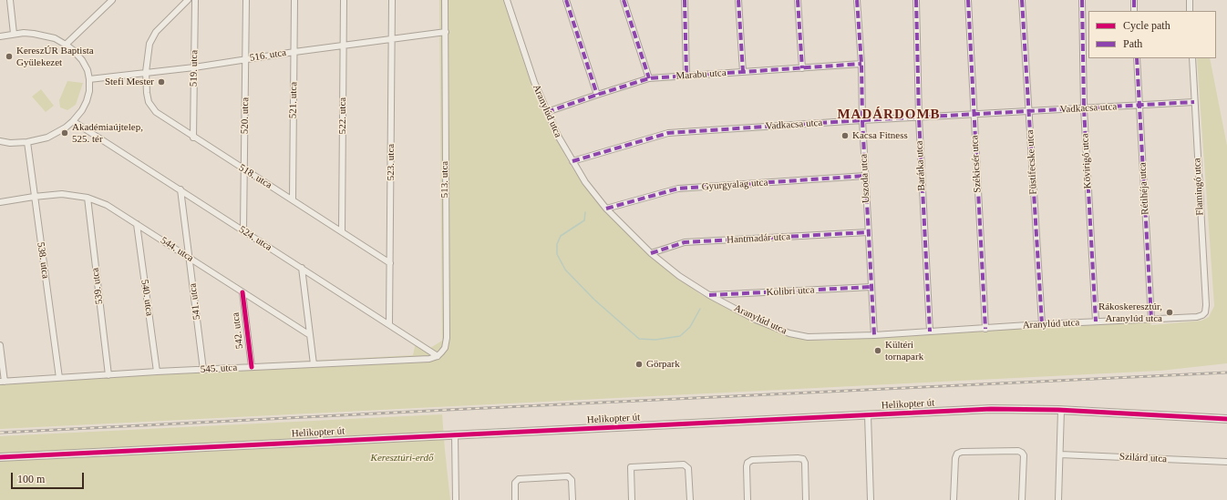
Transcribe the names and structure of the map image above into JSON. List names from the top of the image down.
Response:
{
  "streets": {
    "street": [
      "516. utca",
      "519. utca",
      "Marabu utca",
      "521. utca",
      "Vadkacsa utca",
      "Aranylúd utca",
      "520. utca",
      "522. utca",
      "Kövirigó utca",
      "523. utca",
      "Füstifecske utca",
      "Székicsér utca",
      "Barátka utca",
      "518. utca",
      "Uszoda utca",
      "513. utca",
      "Gyurgyalag utca",
      "Flamingó utca",
      "Rétihéja utca",
      "524. utca",
      "Hantmadár utca",
      "544. utca",
      "538. utca",
      "539. utca",
      "Kolibri utca",
      "540. utca",
      "541. utca",
      "542. utca",
      "545. utca",
      "Helikopter út",
      "Szilárd utca"
    ]
  },
  "crossings": [
    ["516. utca", "519. utca"],
    ["516. utca", "521. utca"],
    ["516. utca", "520. utca"],
    ["516. utca", "522. utca"],
    ["516. utca", "523. utca"],
    ["516. utca", "518. utca"],
    ["516. utca", "513. utca"],
    ["519. utca", "518. utca"],
    ["Marabu utca", "Aranylúd utca"],
    ["Marabu utca", "Uszoda utca"],
    ["521. utca", "518. utca"],
    ["Vadkacsa utca", "Aranylúd utca"],
    ["Vadkacsa utca", "Kövirigó utca"],
    ["Vadkacsa utca", "Füstifecske utca"],
    ["Vadkacsa utca", "Székicsér utca"],
    ["Vadkacsa utca", "Barátka utca"],
    ["Vadkacsa utca", "Uszoda utca"],
    ["Vadkacsa utca", "Flamingó utca"],
    ["Vadkacsa utca", "Rétihéja utca"],
    ["Aranylúd utca", "Kövirigó utca"],
    ["Aranylúd utca", "Füstifecske utca"],
    ["Aranylúd utca", "Székicsér utca"],
    ["Aranylúd utca", "Barátka utca"],
    ["Aranylúd utca", "Uszoda utca"],
    ["Aranylúd utca", "Gyurgyalag utca"],
    ["Aranylúd utca", "Flamingó utca"],
    ["Aranylúd utca", "Rétihéja utca"],
    ["Aranylúd utca", "Hantmadár utca"],
    ["Aranylúd utca", "Kolibri utca"],
    ["520. utca", "518. utca"],
    ["520. utca", "524. utca"],
    ["522. utca", "518. utca"],
    ["523. utca", "518. utca"],
    ["523. utca", "524. utca"],
    ["Uszoda utca", "Gyurgyalag utca"],
    ["Uszoda utca", "Hantmadár utca"],
    ["Uszoda utca", "Kolibri utca"],
    ["513. utca", "524. utca"],
    ["513. utca", "545. utca"],
    ["524. utca", "541. utca"],
    ["524. utca", "545. utca"],
    ["544. utca", "538. utca"],
    ["544. utca", "539. utca"],
    ["544. utca", "540. utca"],
    ["544. utca", "541. utca"],
    ["544. utca", "542. utca"],
    ["538. utca", "545. utca"],
    ["539. utca", "545. utca"],
    ["540. utca", "545. utca"],
    ["541. utca", "545. utca"],
    ["542. utca", "545. utca"]
  ],
  "districts": ["MADÁRDOMB"],
  "parks": ["Keresztúri-erdő"],
  "places": [
    "KereszÚR Baptista Gyülekezet",
    "Stefi Mester",
    "Akadémiaújtelep, 525. tér",
    "Kacsa Fitness",
    "Rákoskeresztúr, Aranylúd utca",
    "Kültéri tornapark",
    "Görpark"
  ],
  "legend": ["Cycle path", "Path"],
  "scale_bar": "100 m"
}
